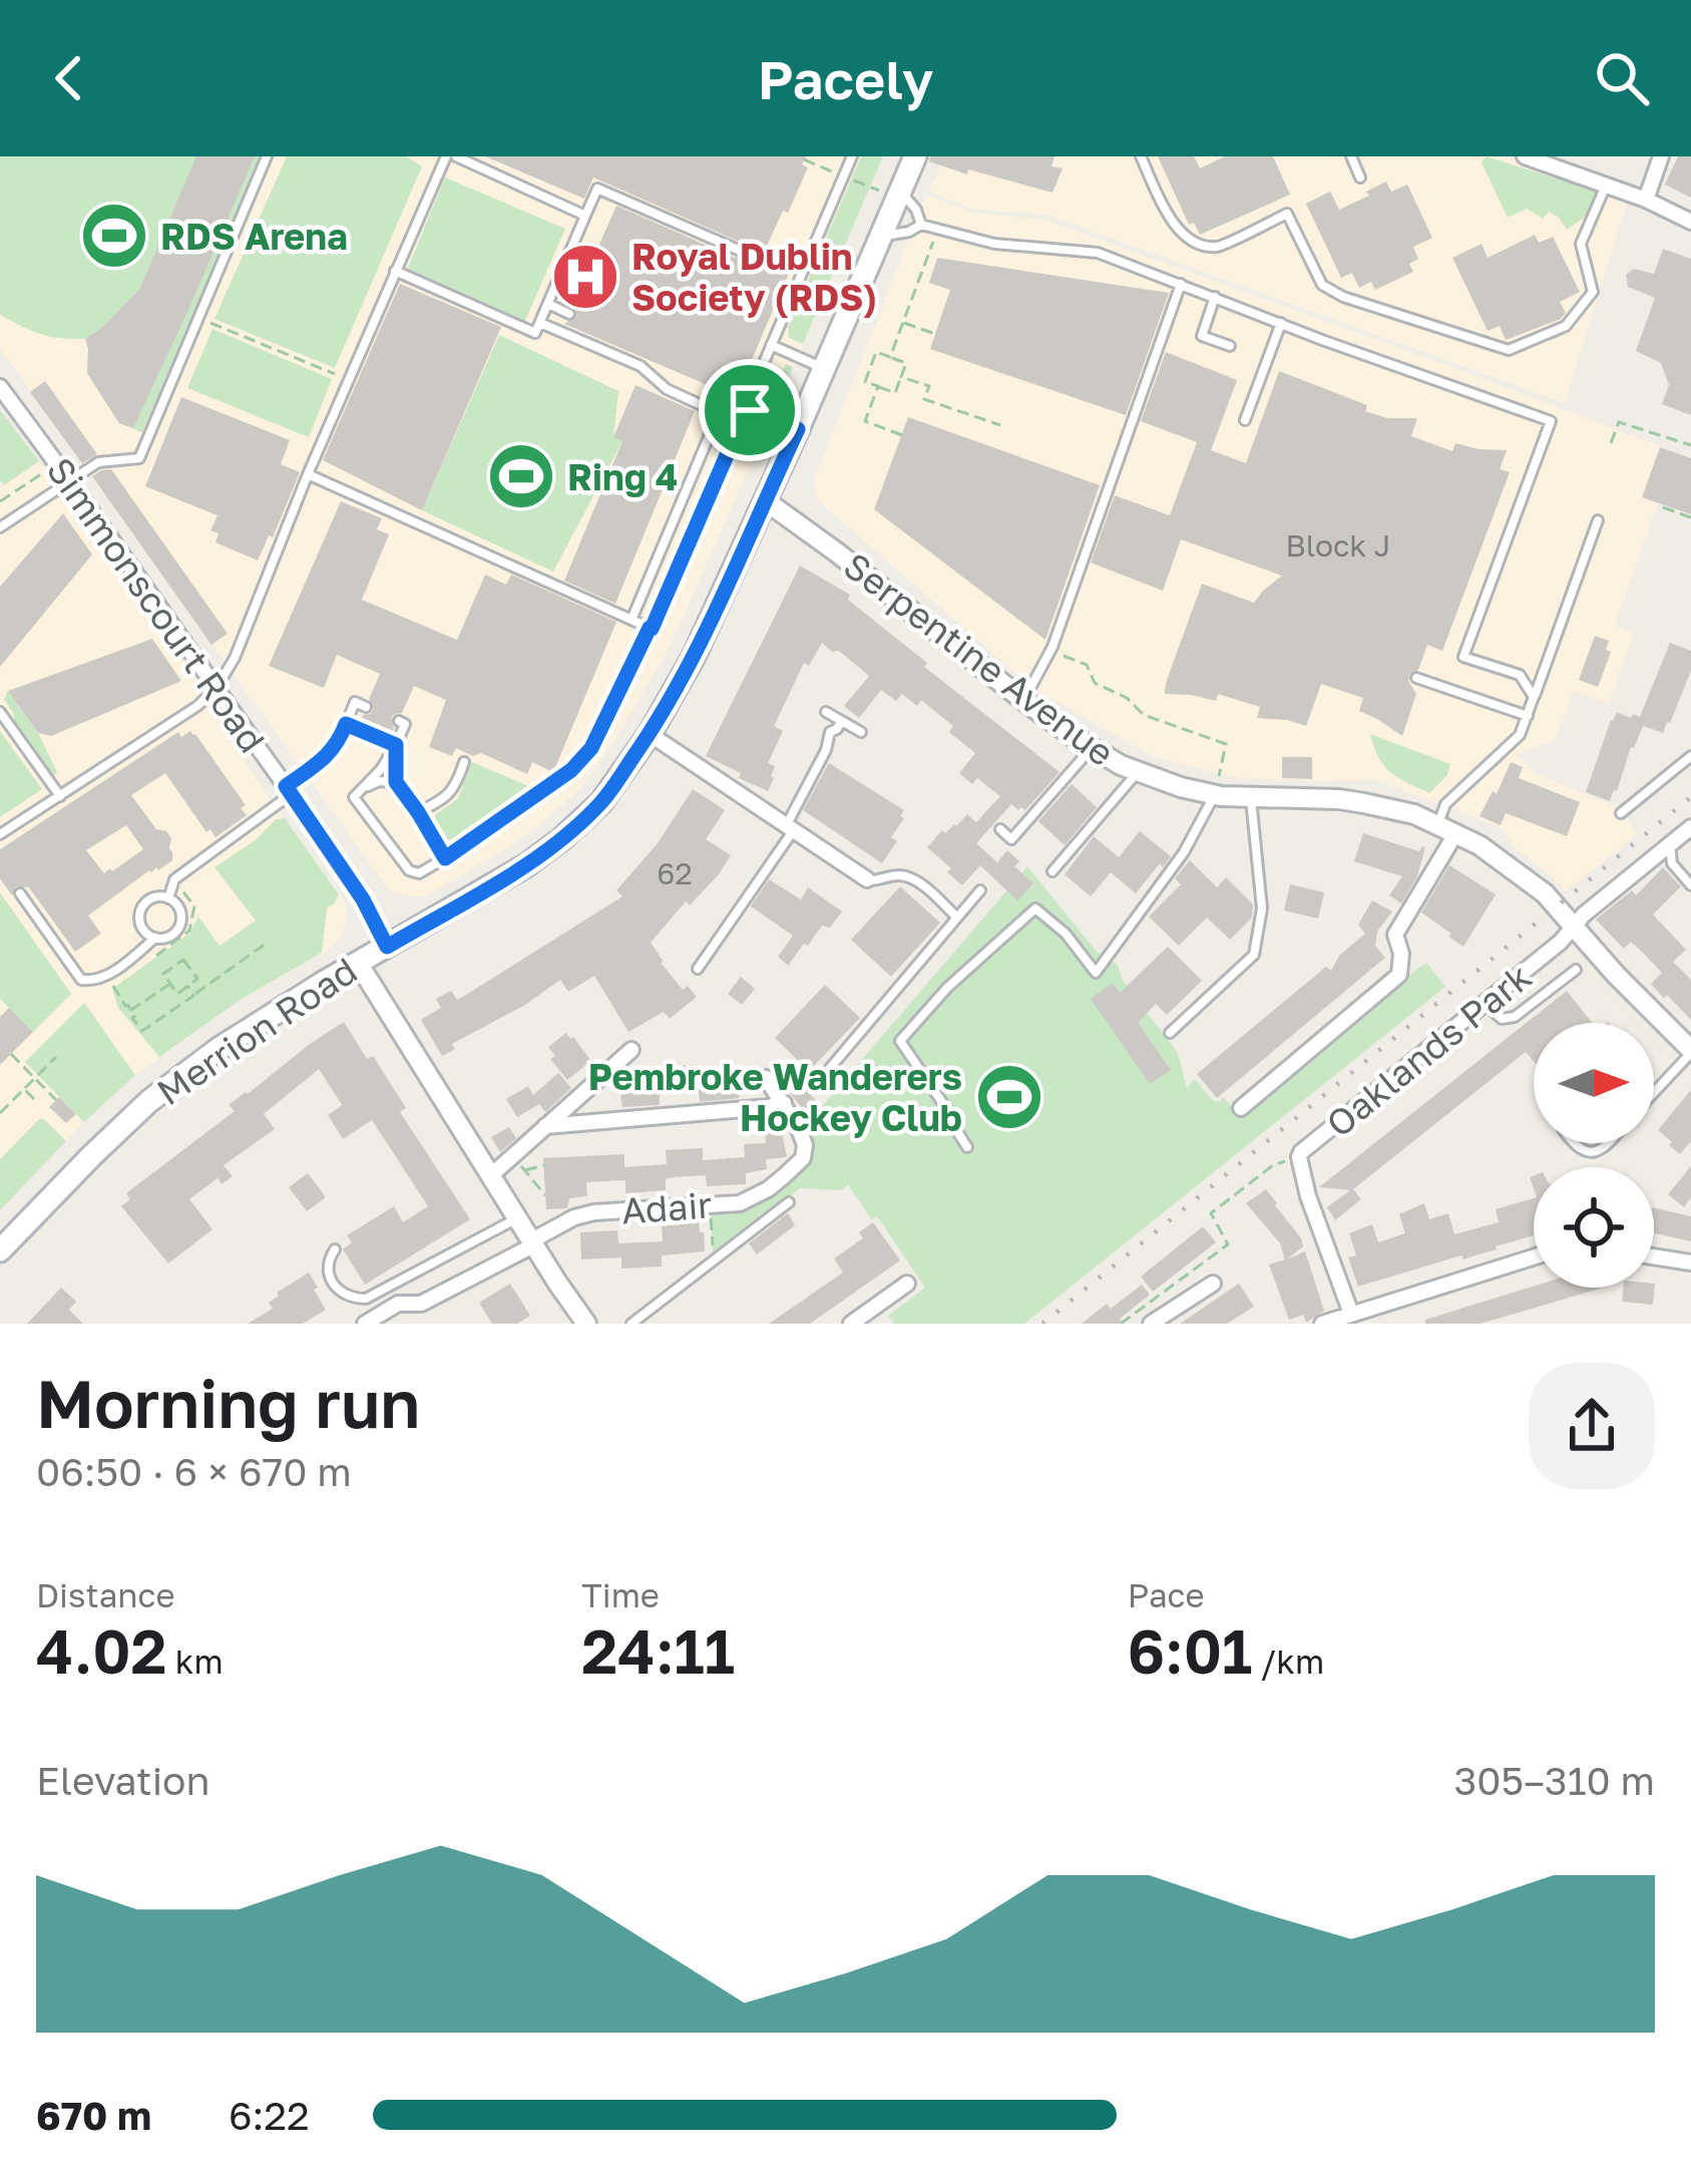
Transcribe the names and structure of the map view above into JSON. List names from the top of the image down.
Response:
{
  "streets": {
    "main road": ["Merrion Road"],
    "street": [
      "Simmonscourt Road",
      "Serpentine Avenue",
      "Oaklands Park",
      "Adair"
    ]
  },
  "crossings": [
    ["Simmonscourt Road", "Merrion Road"],
    ["Serpentine Avenue", "Merrion Road"],
    ["Serpentine Avenue", "Oaklands Park"]
  ],
  "places": {
    "sports": ["RDS Arena", "Ring 4", "Pembroke Wanderers Hockey Club"],
    "hospital": ["Royal Dublin Society (RDS)"]
  },
  "house_numbers": ["Block J", "62"],
  "north": "right",
  "page": {
    "header": "Pacely",
    "heading": ["Morning run", "06:50 · 6 × 670 m"],
    "stats": [
      ["Distance", "4.02 km"],
      ["Time", "24:11"],
      ["Pace", "6:01 /km"]
    ],
    "chart": ["Elevation", "305–310 m"],
    "list": [
      {
        "name": "670 m",
        "note": "6:22"
      }
    ]
  }
}
